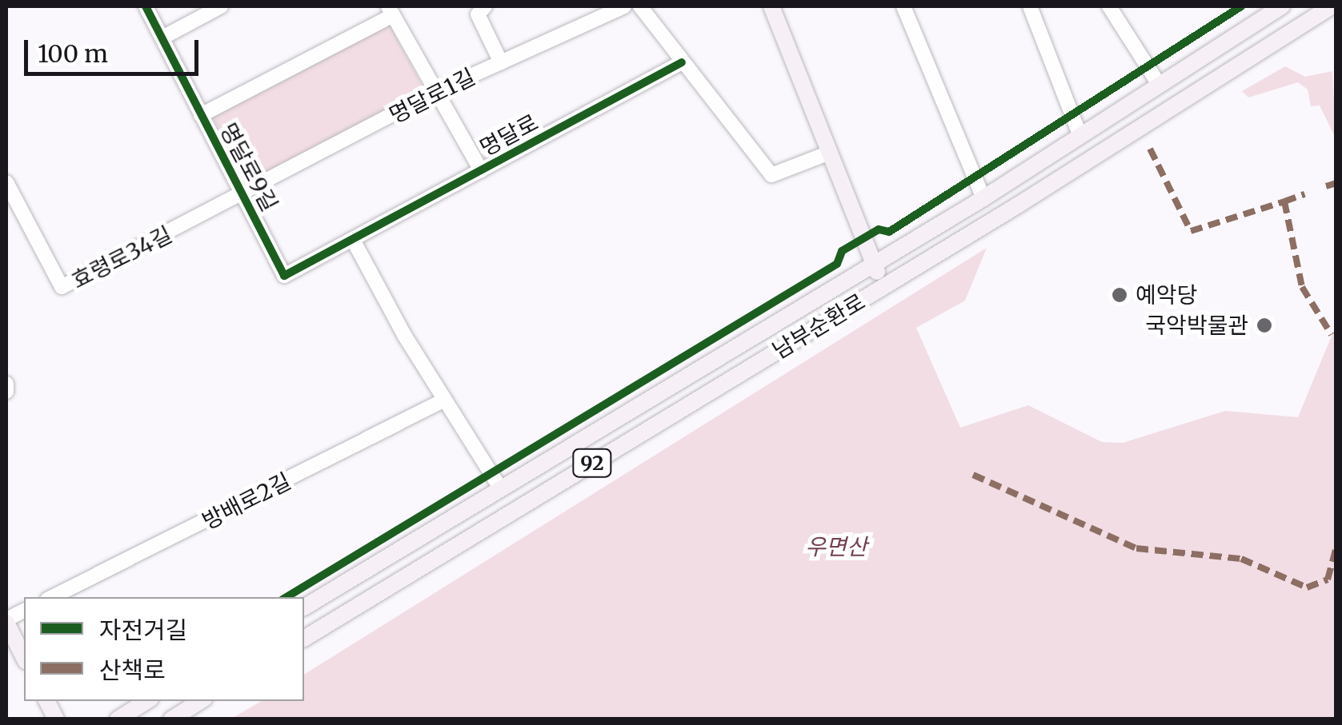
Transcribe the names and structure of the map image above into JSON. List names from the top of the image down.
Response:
{
  "streets": {
    "main road": ["남부순환로", "92"],
    "street": [
      "명달로1길",
      "명달로",
      "명달로9길",
      "효령로34길",
      "방배로2길"
    ]
  },
  "crossings": [
    ["명달로1길", "명달로9길"],
    ["명달로1길", "효령로34길"],
    ["명달로", "명달로9길"],
    ["명달로9길", "효령로34길"]
  ],
  "parks": ["우면산"],
  "places": ["예악당", "국악박물관"],
  "legend": ["자전거길", "산책로"],
  "scale_bar": "100 m"
}
